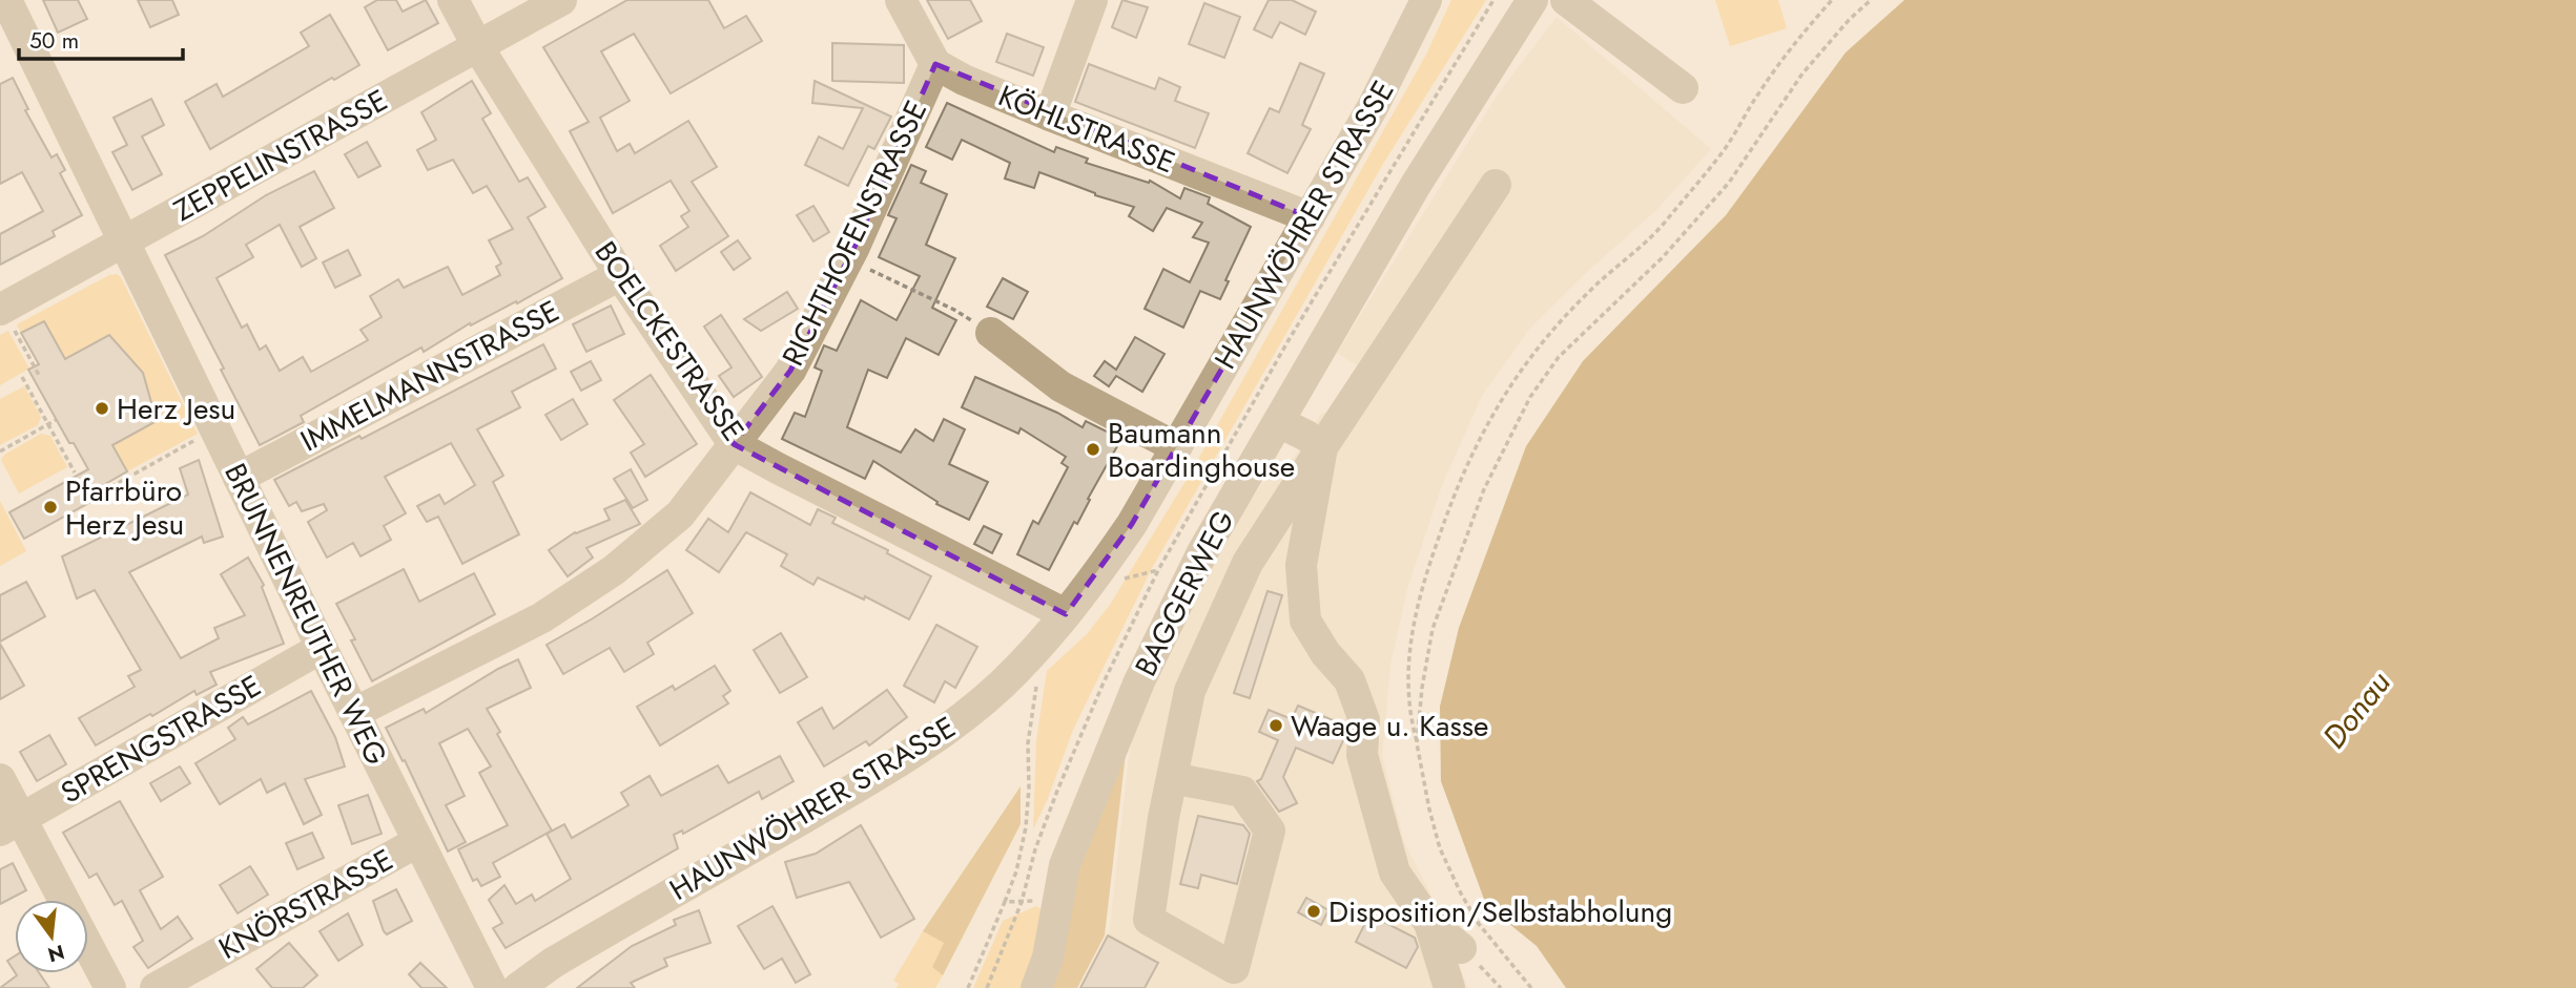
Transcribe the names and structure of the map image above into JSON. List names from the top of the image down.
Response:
{
  "streets": {
    "street": [
      "KÖHLSTRASSE",
      "ZEPPELINSTRASSE",
      "HAUNWÖHRER STRASSE",
      "RICHTHOFENSTRASSE",
      "BOELCKESTRASSE",
      "IMMELMANNSTRASSE",
      "BAGGERWEG",
      "BRUNNENREUTHER WEG",
      "SPRENGSTRASSE",
      "KNÖRSTRASSE"
    ]
  },
  "crossings": [
    ["KÖHLSTRASSE", "HAUNWÖHRER STRASSE"],
    ["KÖHLSTRASSE", "RICHTHOFENSTRASSE"],
    ["ZEPPELINSTRASSE", "BOELCKESTRASSE"],
    ["ZEPPELINSTRASSE", "BRUNNENREUTHER WEG"],
    ["HAUNWÖHRER STRASSE", "BOELCKESTRASSE"],
    ["RICHTHOFENSTRASSE", "BOELCKESTRASSE"],
    ["RICHTHOFENSTRASSE", "BRUNNENREUTHER WEG"],
    ["BOELCKESTRASSE", "IMMELMANNSTRASSE"],
    ["IMMELMANNSTRASSE", "BRUNNENREUTHER WEG"],
    ["BRUNNENREUTHER WEG", "SPRENGSTRASSE"],
    ["BRUNNENREUTHER WEG", "KNÖRSTRASSE"]
  ],
  "water": ["Donau"],
  "places": [
    "Herz Jesu",
    "Baumann Boardinghouse",
    "Pfarrbüro Herz Jesu",
    "Waage u. Kasse",
    "Disposition/Selbstabholung"
  ],
  "scale_bar": "50 m",
  "north": "bottom"
}
